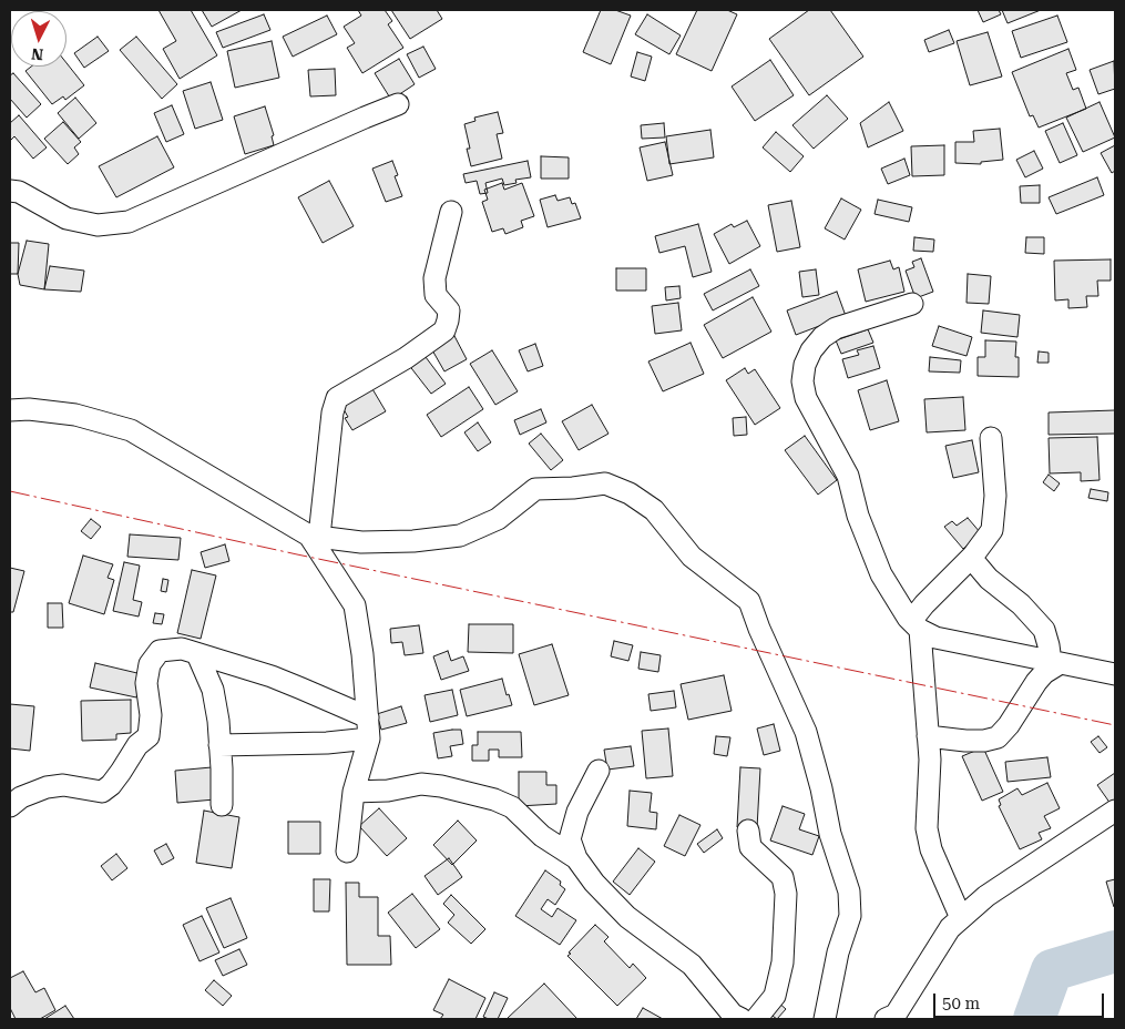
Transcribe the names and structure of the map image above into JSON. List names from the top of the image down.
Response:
{
  "scale_bar": "50 m",
  "north": "bottom"
}
